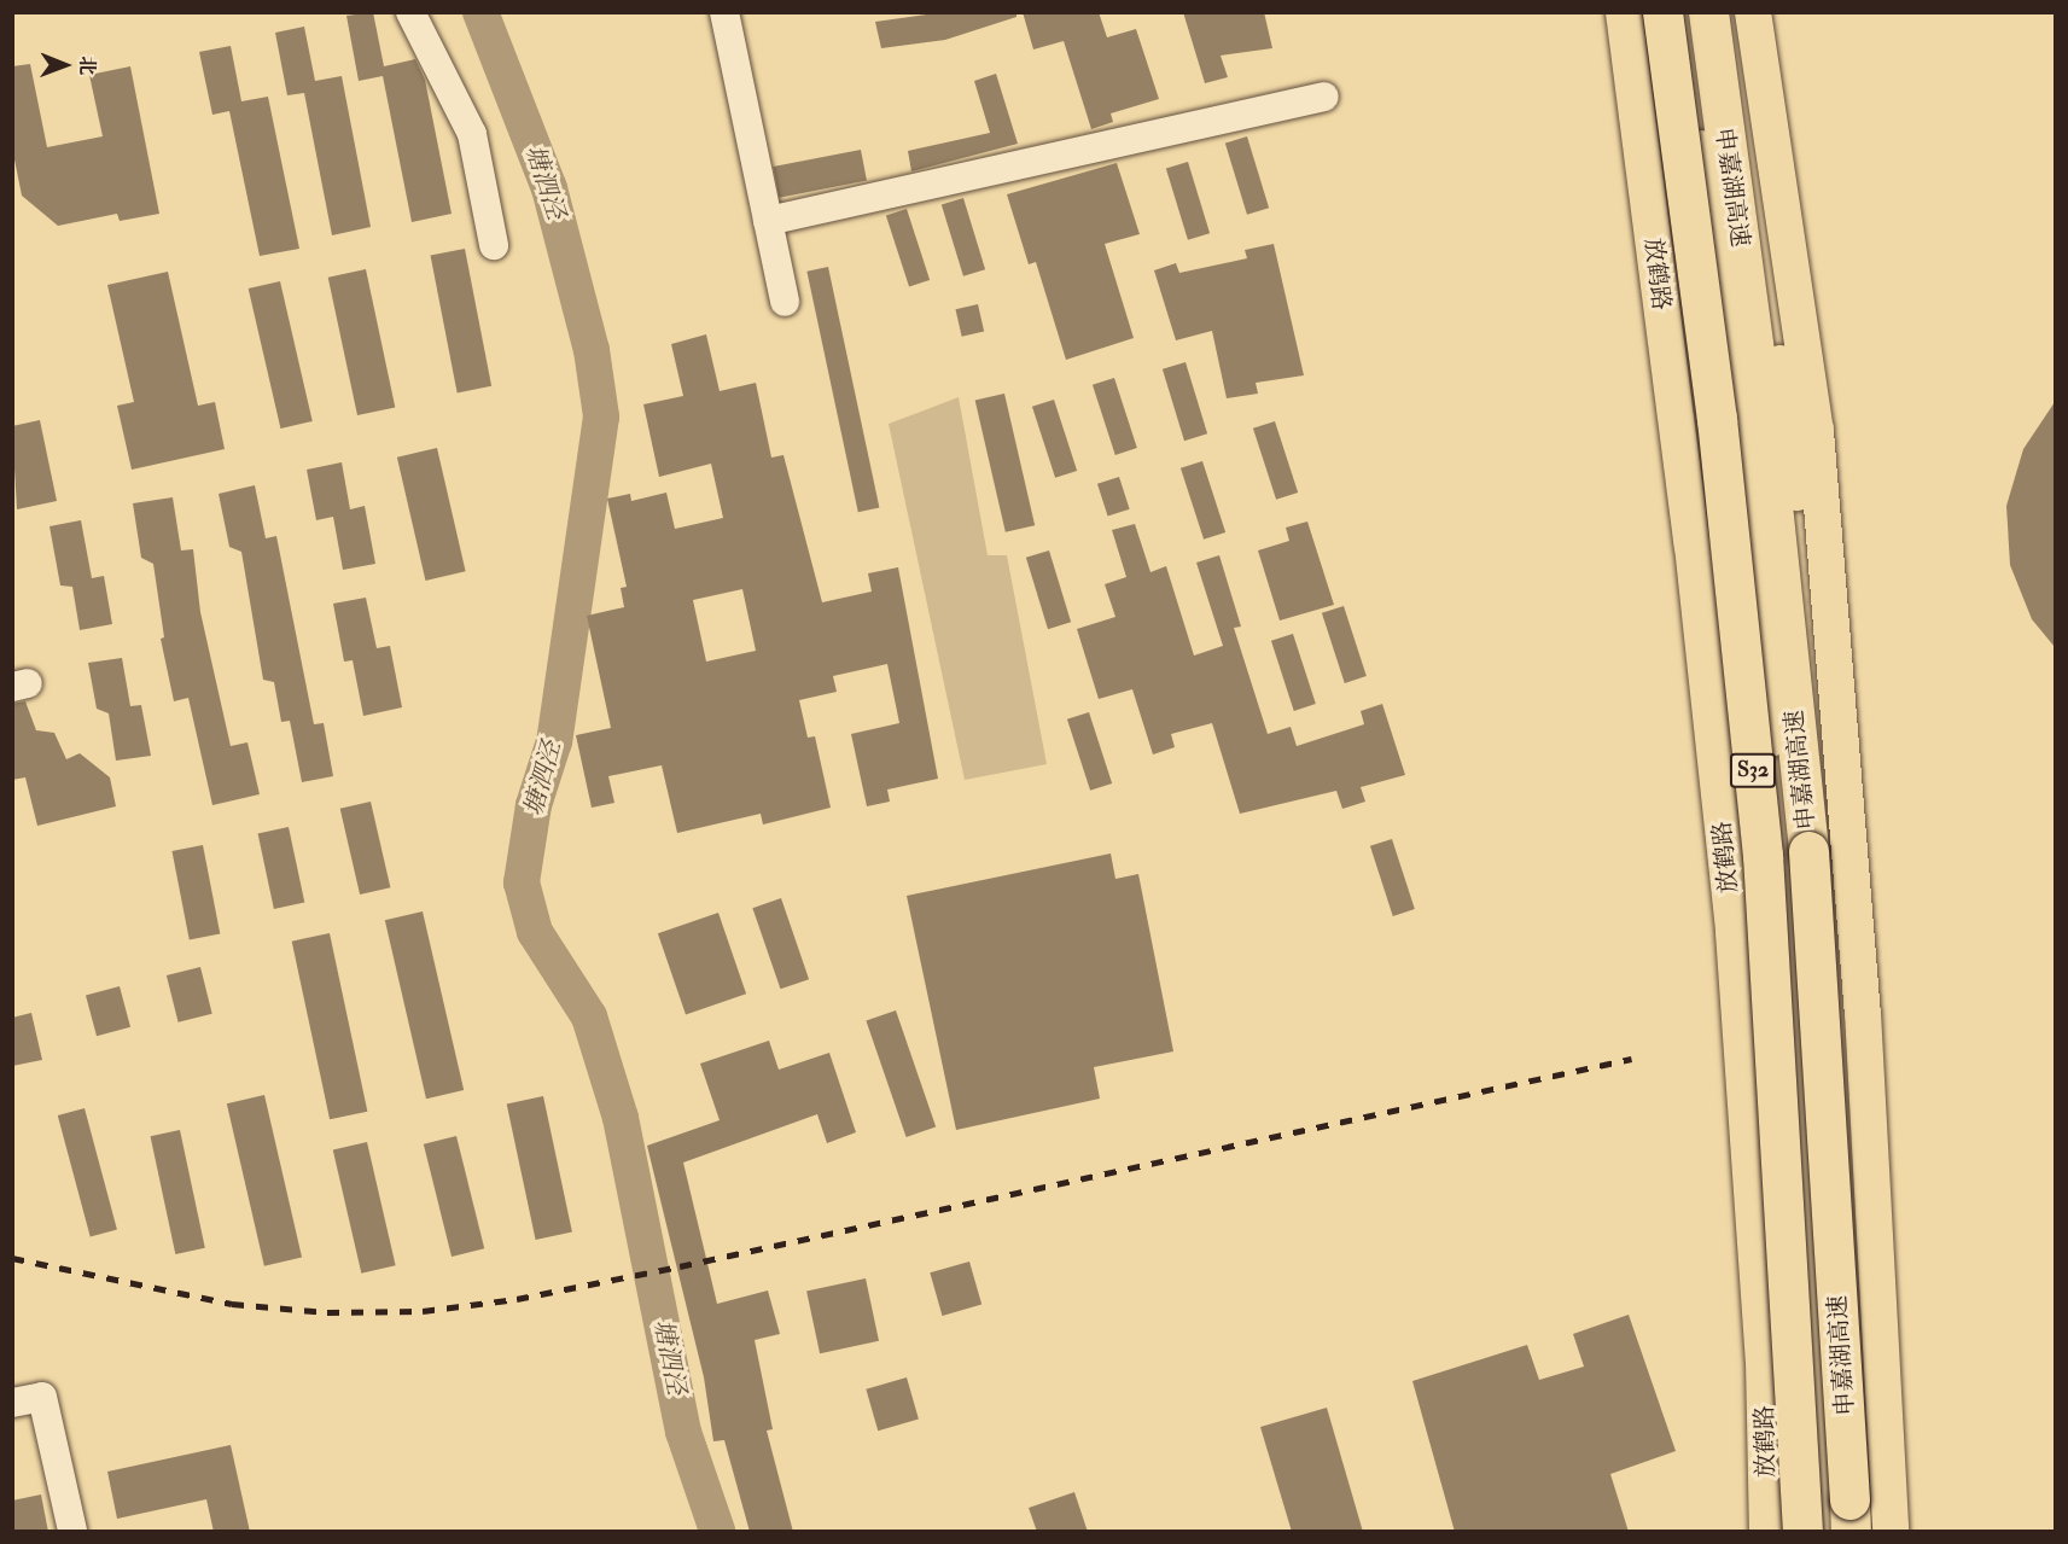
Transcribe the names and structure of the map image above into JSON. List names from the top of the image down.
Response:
{
  "streets": {
    "highway": ["申嘉湖高速", "S32"],
    "main road": ["放鹤路"]
  },
  "water": ["塘泗泾"],
  "north": "right"
}
